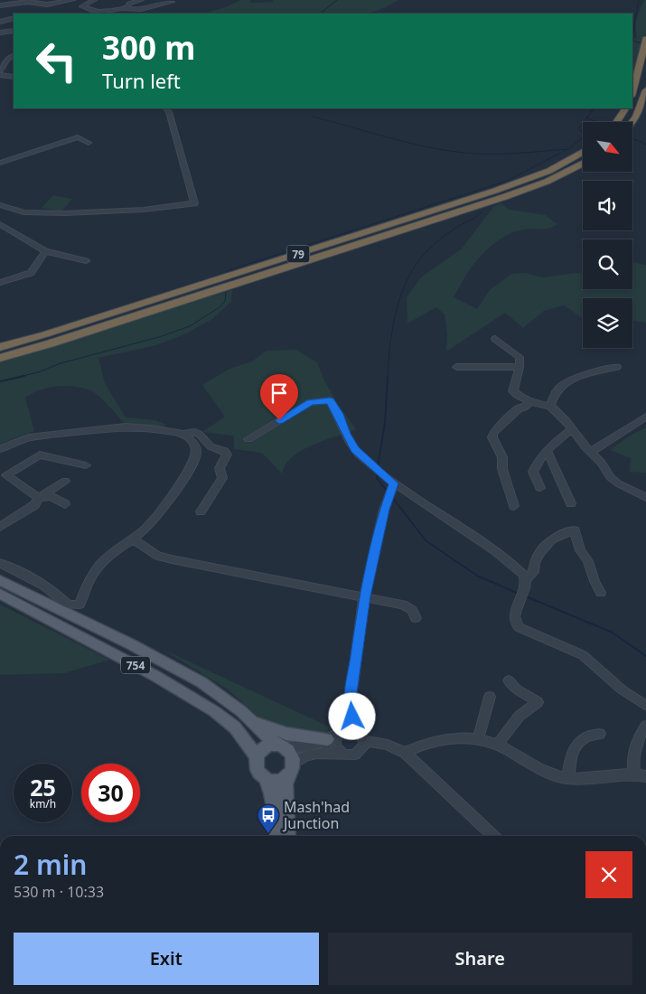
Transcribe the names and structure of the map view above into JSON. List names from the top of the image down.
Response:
{
  "streets": {
    "highway": ["79"],
    "main road": ["754"]
  },
  "places": {
    "bus stop": ["Mash'had Junction"]
  },
  "north": "bottom right",
  "page": {
    "turn": ["300 m", "Turn left"],
    "speed": "25 km/h",
    "limit": "30",
    "heading": ["2 min", "530 m · 10:33"],
    "buttons": ["Exit", "Share"]
  }
}
